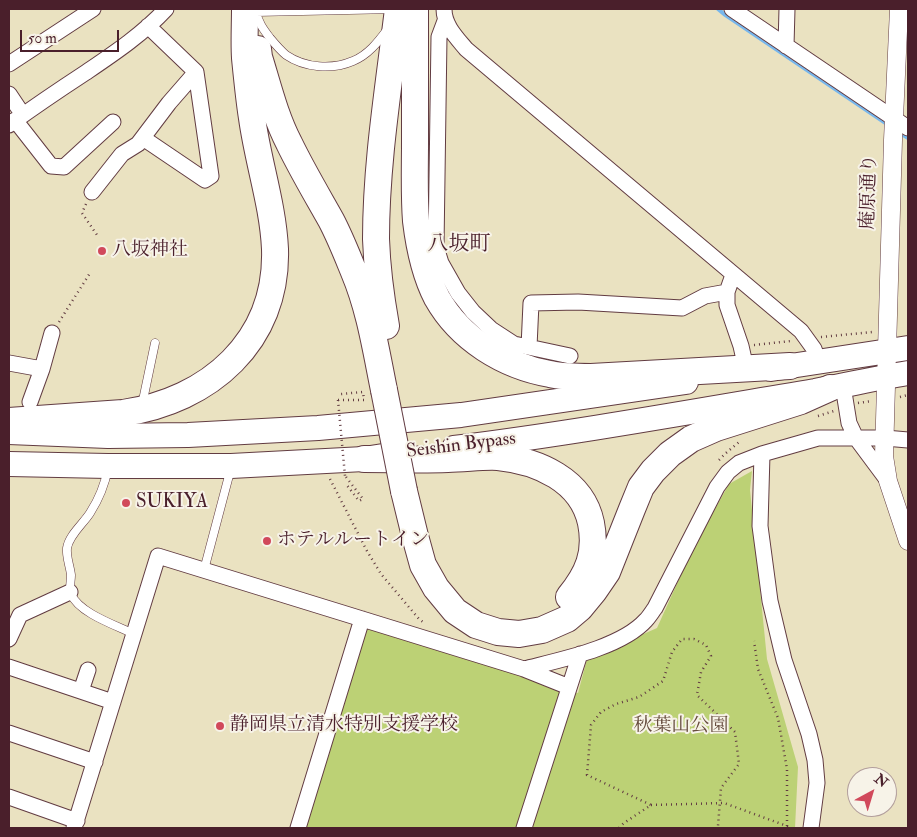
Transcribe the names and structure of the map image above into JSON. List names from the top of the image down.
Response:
{
  "streets": {
    "highway": ["Seishin Bypass"],
    "street": ["庵原通り"]
  },
  "crossings": [
    ["庵原通り", "Seishin Bypass"]
  ],
  "districts": ["八坂町"],
  "parks": ["秋葉山公園"],
  "places": [
    "八坂神社",
    "SUKIYA",
    "ホテルルートイン",
    "静岡県立清水特別支援学校"
  ],
  "scale_bar": "50 m",
  "north": "top right"
}
